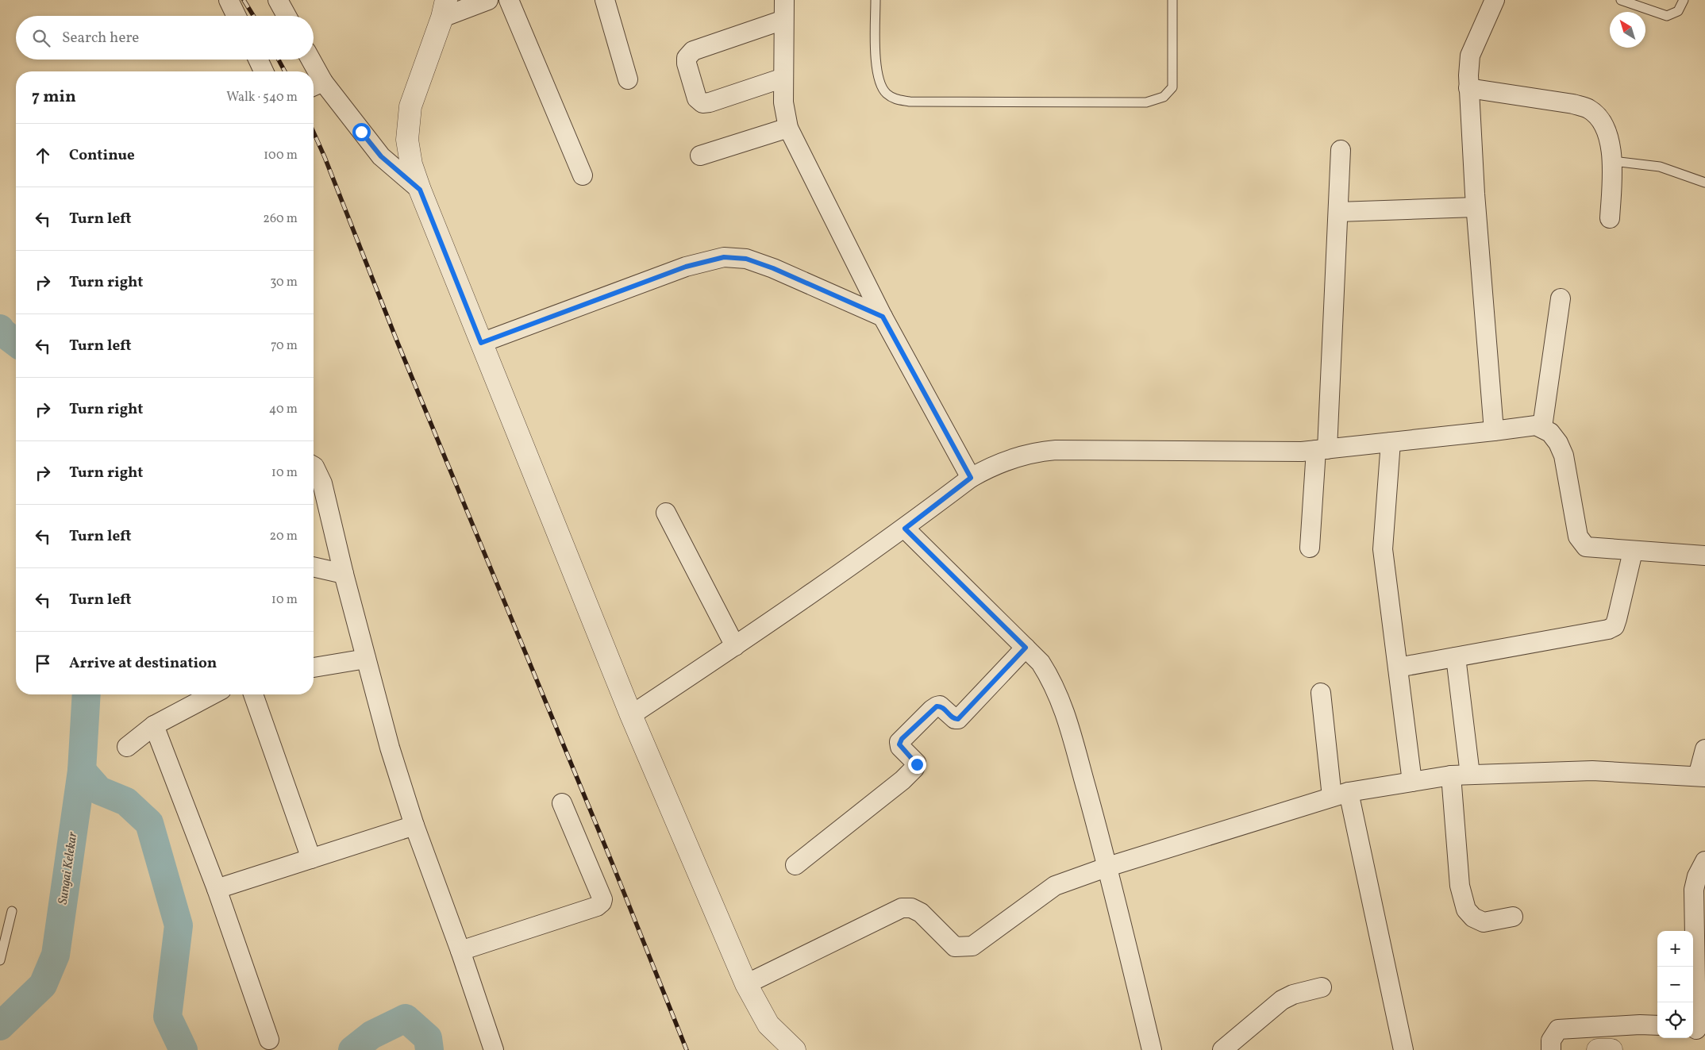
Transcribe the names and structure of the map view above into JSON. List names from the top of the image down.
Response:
{
  "water": ["Sungai Kelekar"],
  "north": "top left",
  "page": {
    "search": "Search here",
    "heading": ["7 min", "Walk · 540 m"],
    "list": [
      ["Continue", "100 m"],
      ["Turn left", "260 m"],
      ["Turn right", "30 m"],
      ["Turn left", "70 m"],
      ["Turn right", "40 m"],
      ["Turn right", "10 m"],
      ["Turn left", "20 m"],
      ["Turn left", "10 m"],
      "Arrive at destination"
    ],
    "map_buttons": ["+", "−"]
  }
}
